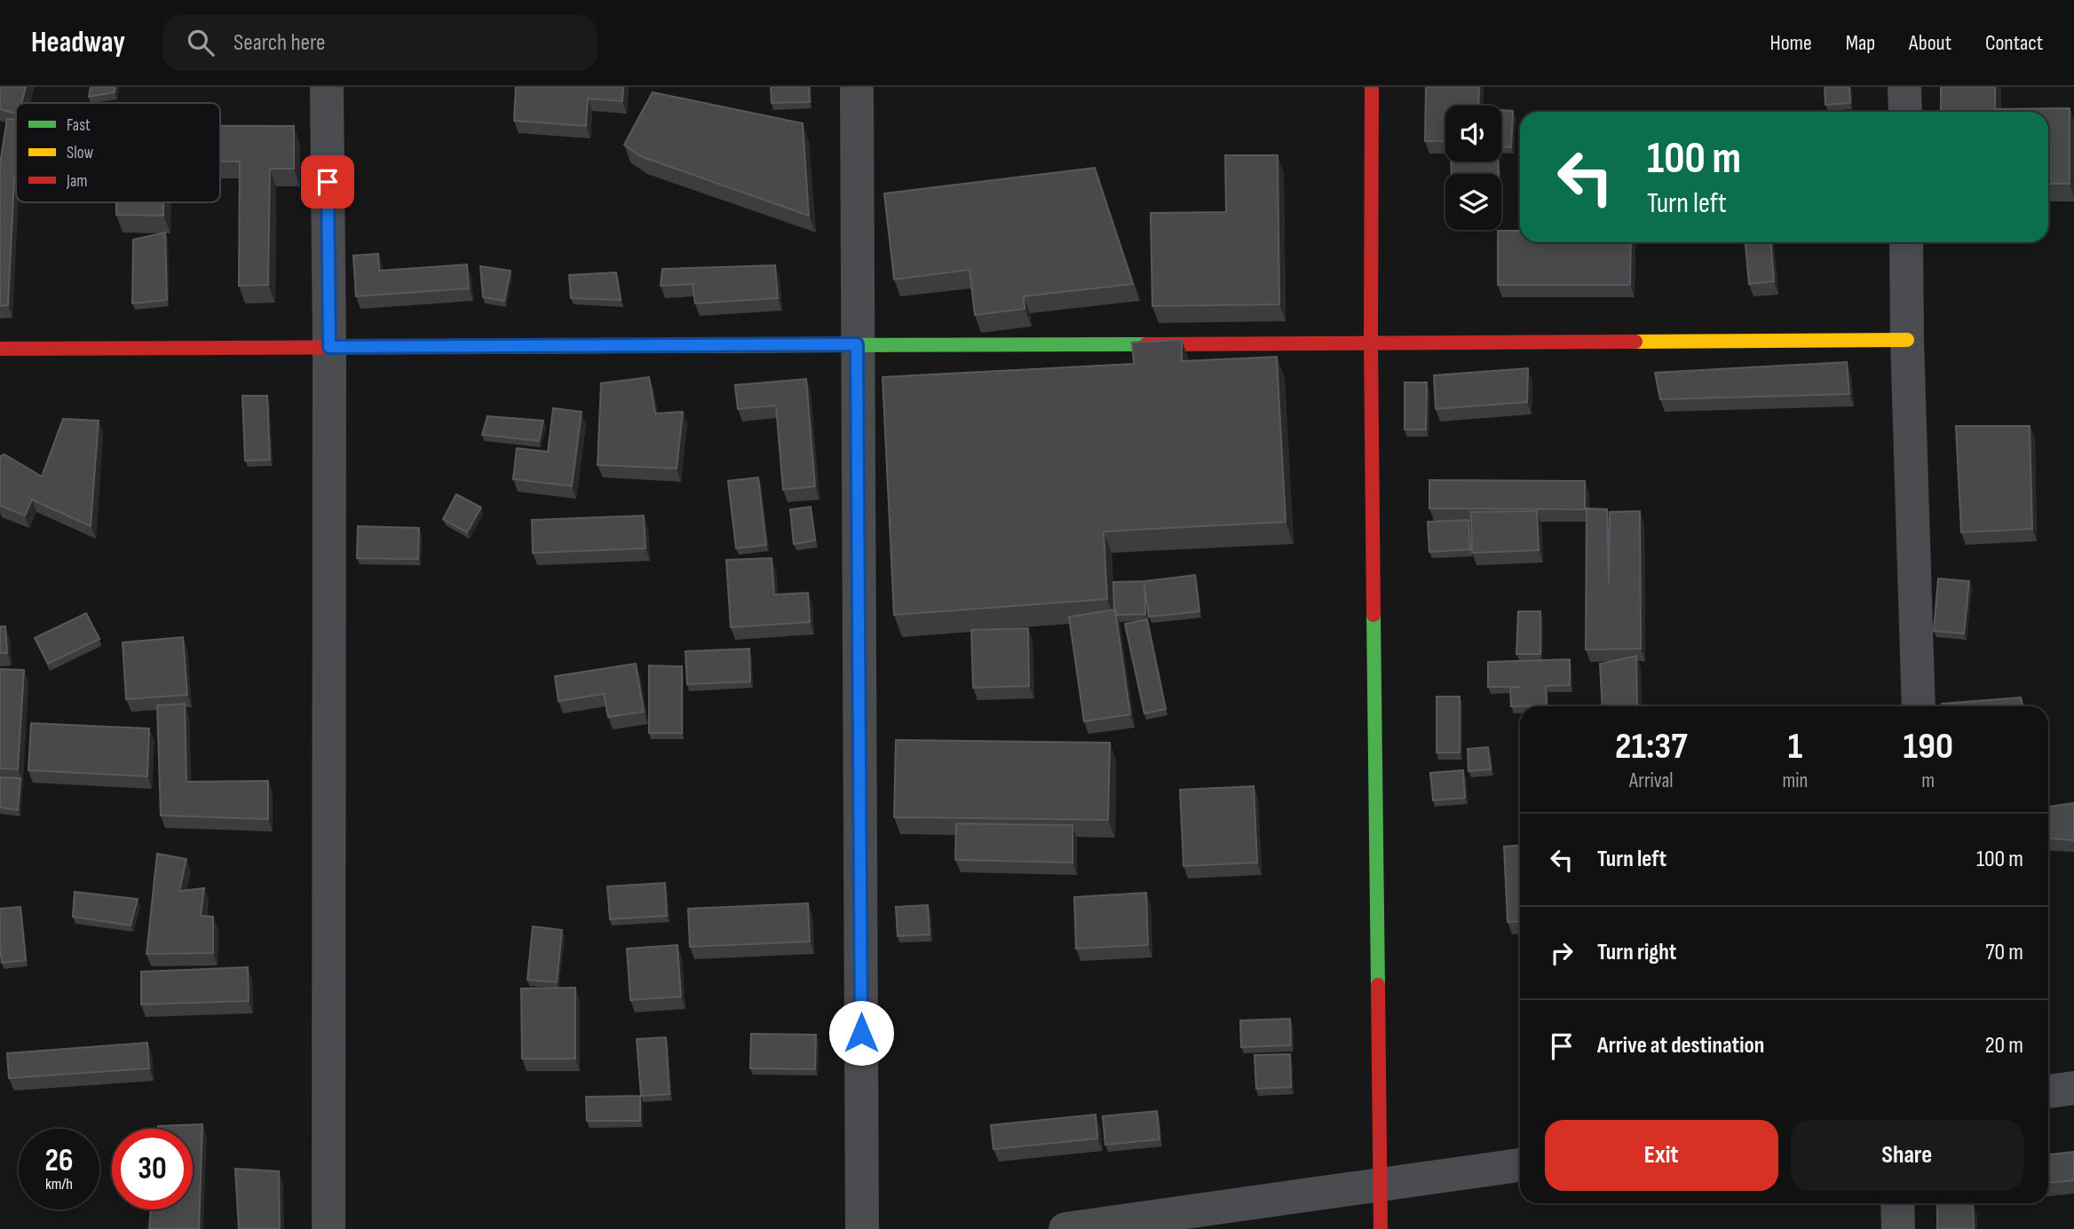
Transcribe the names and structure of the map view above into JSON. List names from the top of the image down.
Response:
{
  "legend": ["Fast", "Slow", "Jam"],
  "page": {
    "header": "Headway",
    "search": "Search here",
    "nav": [
      "Home",
      "Map",
      "About",
      "Contact"
    ],
    "turn": ["100 m", "Turn left"],
    "eta": [
      "21:37",
      "Arrival",
      "1",
      "min",
      "190",
      "m"
    ],
    "list": [
      {
        "name": "Turn left",
        "value": "100 m"
      },
      {
        "name": "Turn right",
        "value": "70 m"
      },
      {
        "name": "Arrive at destination",
        "value": "20 m"
      }
    ],
    "buttons": ["Exit", "Share"],
    "speed": "26 km/h",
    "limit": "30"
  }
}
